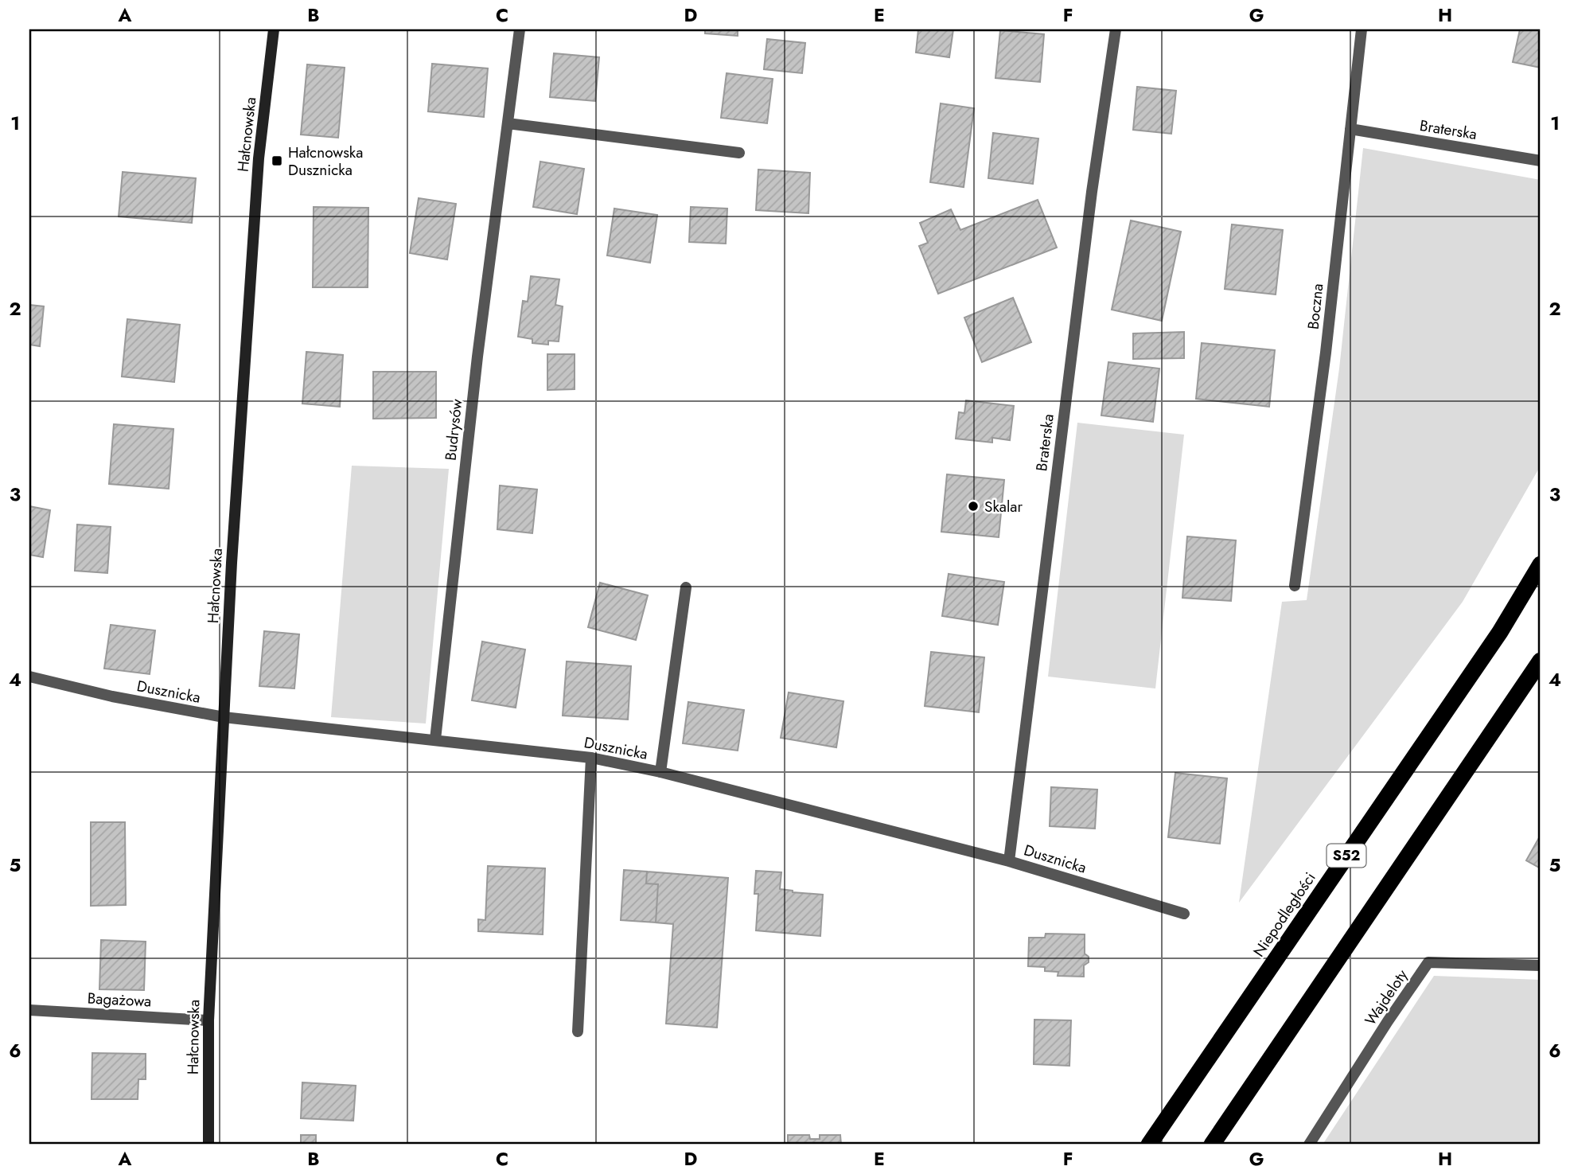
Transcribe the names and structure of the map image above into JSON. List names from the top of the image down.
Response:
{
  "streets": {
    "highway": ["S52", "Niepodległości"],
    "street": [
      "Braterska",
      "Hałcnowska",
      "Boczna",
      "Budrysów",
      "Dusznicka",
      "Wajdeloty",
      "Bagażowa"
    ]
  },
  "crossings": [
    ["Braterska", "Boczna"],
    ["Braterska", "Dusznicka"],
    ["Hałcnowska", "Dusznicka"],
    ["Hałcnowska", "Bagażowa"],
    ["Budrysów", "Dusznicka"]
  ],
  "places": {
    "transit": ["Hałcnowska Dusznicka"],
    "other": ["Skalar"]
  },
  "grid": {
    "columns": [
      "A",
      "B",
      "C",
      "D",
      "E",
      "F",
      "G",
      "H"
    ],
    "rows": [
      "1",
      "2",
      "3",
      "4",
      "5",
      "6"
    ]
  }
}
